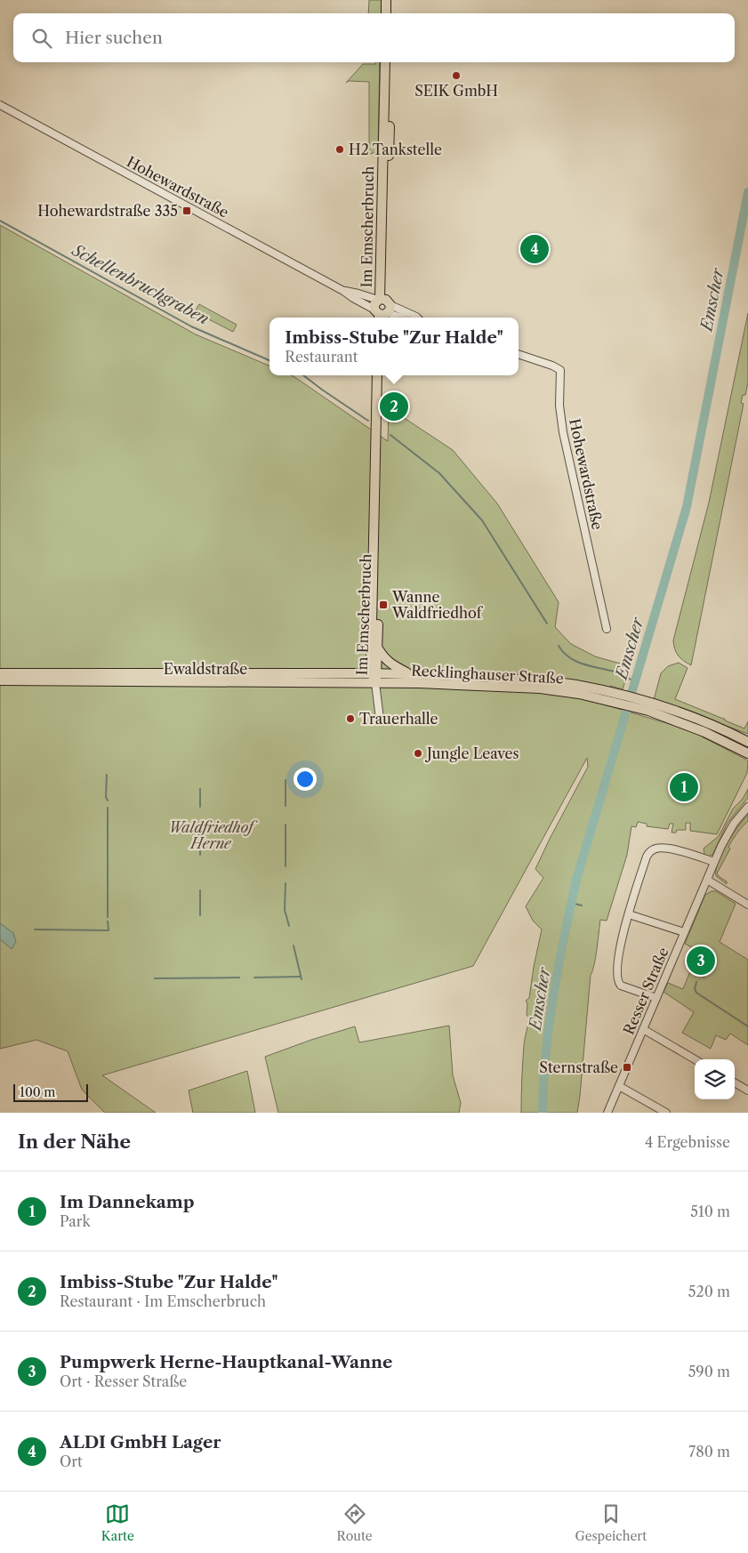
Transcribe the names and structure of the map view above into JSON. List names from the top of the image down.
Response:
{
  "streets": {
    "main road": ["Im Emscherbruch", "Ewaldstraße", "Recklinghauser Straße"],
    "street": ["Hohewardstraße", "Resser Straße"]
  },
  "crossings": [
    ["Hohewardstraße", "Im Emscherbruch"],
    ["Im Emscherbruch", "Ewaldstraße"],
    ["Im Emscherbruch", "Recklinghauser Straße"],
    ["Ewaldstraße", "Recklinghauser Straße"]
  ],
  "water": ["Schellenbruchgraben", "Emscher"],
  "parks": ["Waldfriedhof Herne"],
  "places": {
    "other": [
      "SEIK GmbH",
      "H2 Tankstelle",
      "Trauerhalle",
      "Jungle Leaves"
    ],
    "transit": ["Hohewardstraße 335", "Wanne Waldfriedhof", "Sternstraße"]
  },
  "scale_bar": "100 m",
  "page": {
    "search": "Hier suchen",
    "pins": [
      "4",
      "2",
      "1",
      "3"
    ],
    "popup": ["Imbiss-Stube \"Zur Halde\"", "Restaurant"],
    "scale": "100 m",
    "heading": ["In der Nähe", "4 Ergebnisse"],
    "list": [
      {
        "mark": "1",
        "name": "Im Dannekamp",
        "note": "Park",
        "value": "510 m"
      },
      {
        "mark": "2",
        "name": "Imbiss-Stube \"Zur Halde\"",
        "note": "Restaurant · Im Emscherbruch",
        "value": "520 m"
      },
      {
        "mark": "3",
        "name": "Pumpwerk Herne-Hauptkanal-Wanne",
        "note": "Ort · Resser Straße",
        "value": "590 m"
      },
      {
        "mark": "4",
        "name": "ALDI GmbH Lager",
        "note": "Ort",
        "value": "780 m"
      }
    ],
    "nav": ["Karte", "Route", "Gespeichert"]
  }
}
